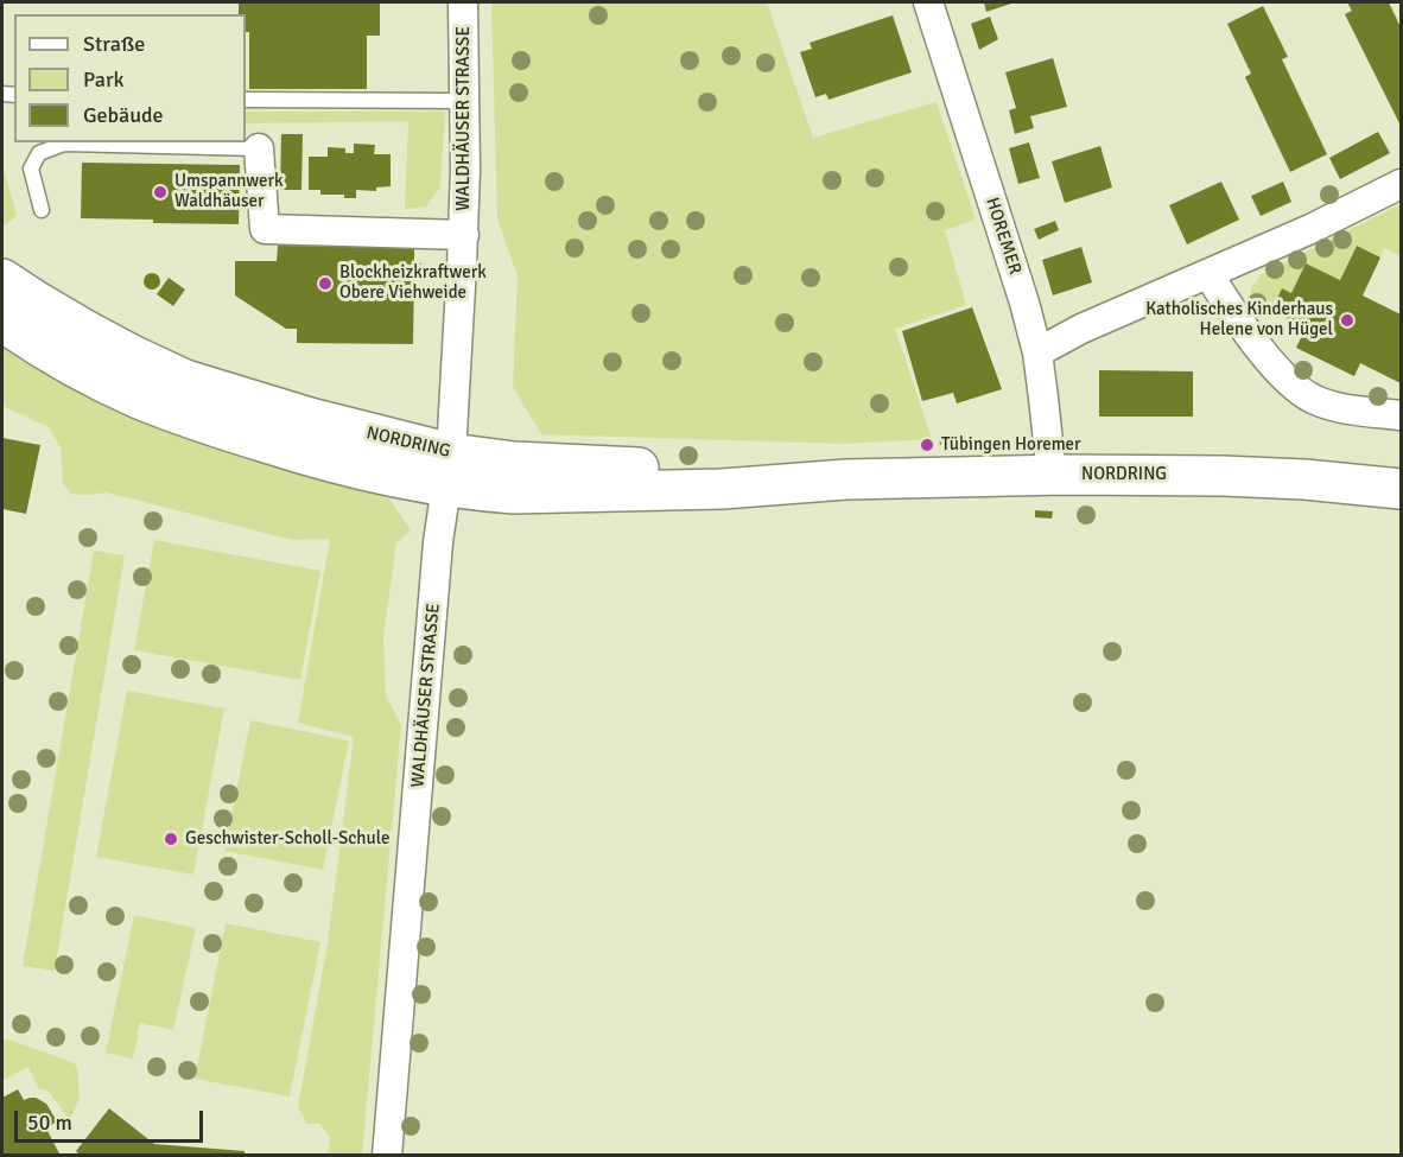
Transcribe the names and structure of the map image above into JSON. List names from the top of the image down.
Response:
{
  "streets": {
    "street": ["WALDHÄUSER STRASSE", "HOREMER", "NORDRING"]
  },
  "crossings": [
    ["WALDHÄUSER STRASSE", "NORDRING"],
    ["HOREMER", "NORDRING"]
  ],
  "places": [
    "Umspannwerk Waldhäuser",
    "Blockheizkraftwerk Obere Viehweide",
    "Katholisches Kinderhaus Helene von Hügel",
    "Tübingen Horemer",
    "Geschwister-Scholl-Schule"
  ],
  "legend": ["Straße", "Park", "Gebäude"],
  "scale_bar": "50 m"
}
